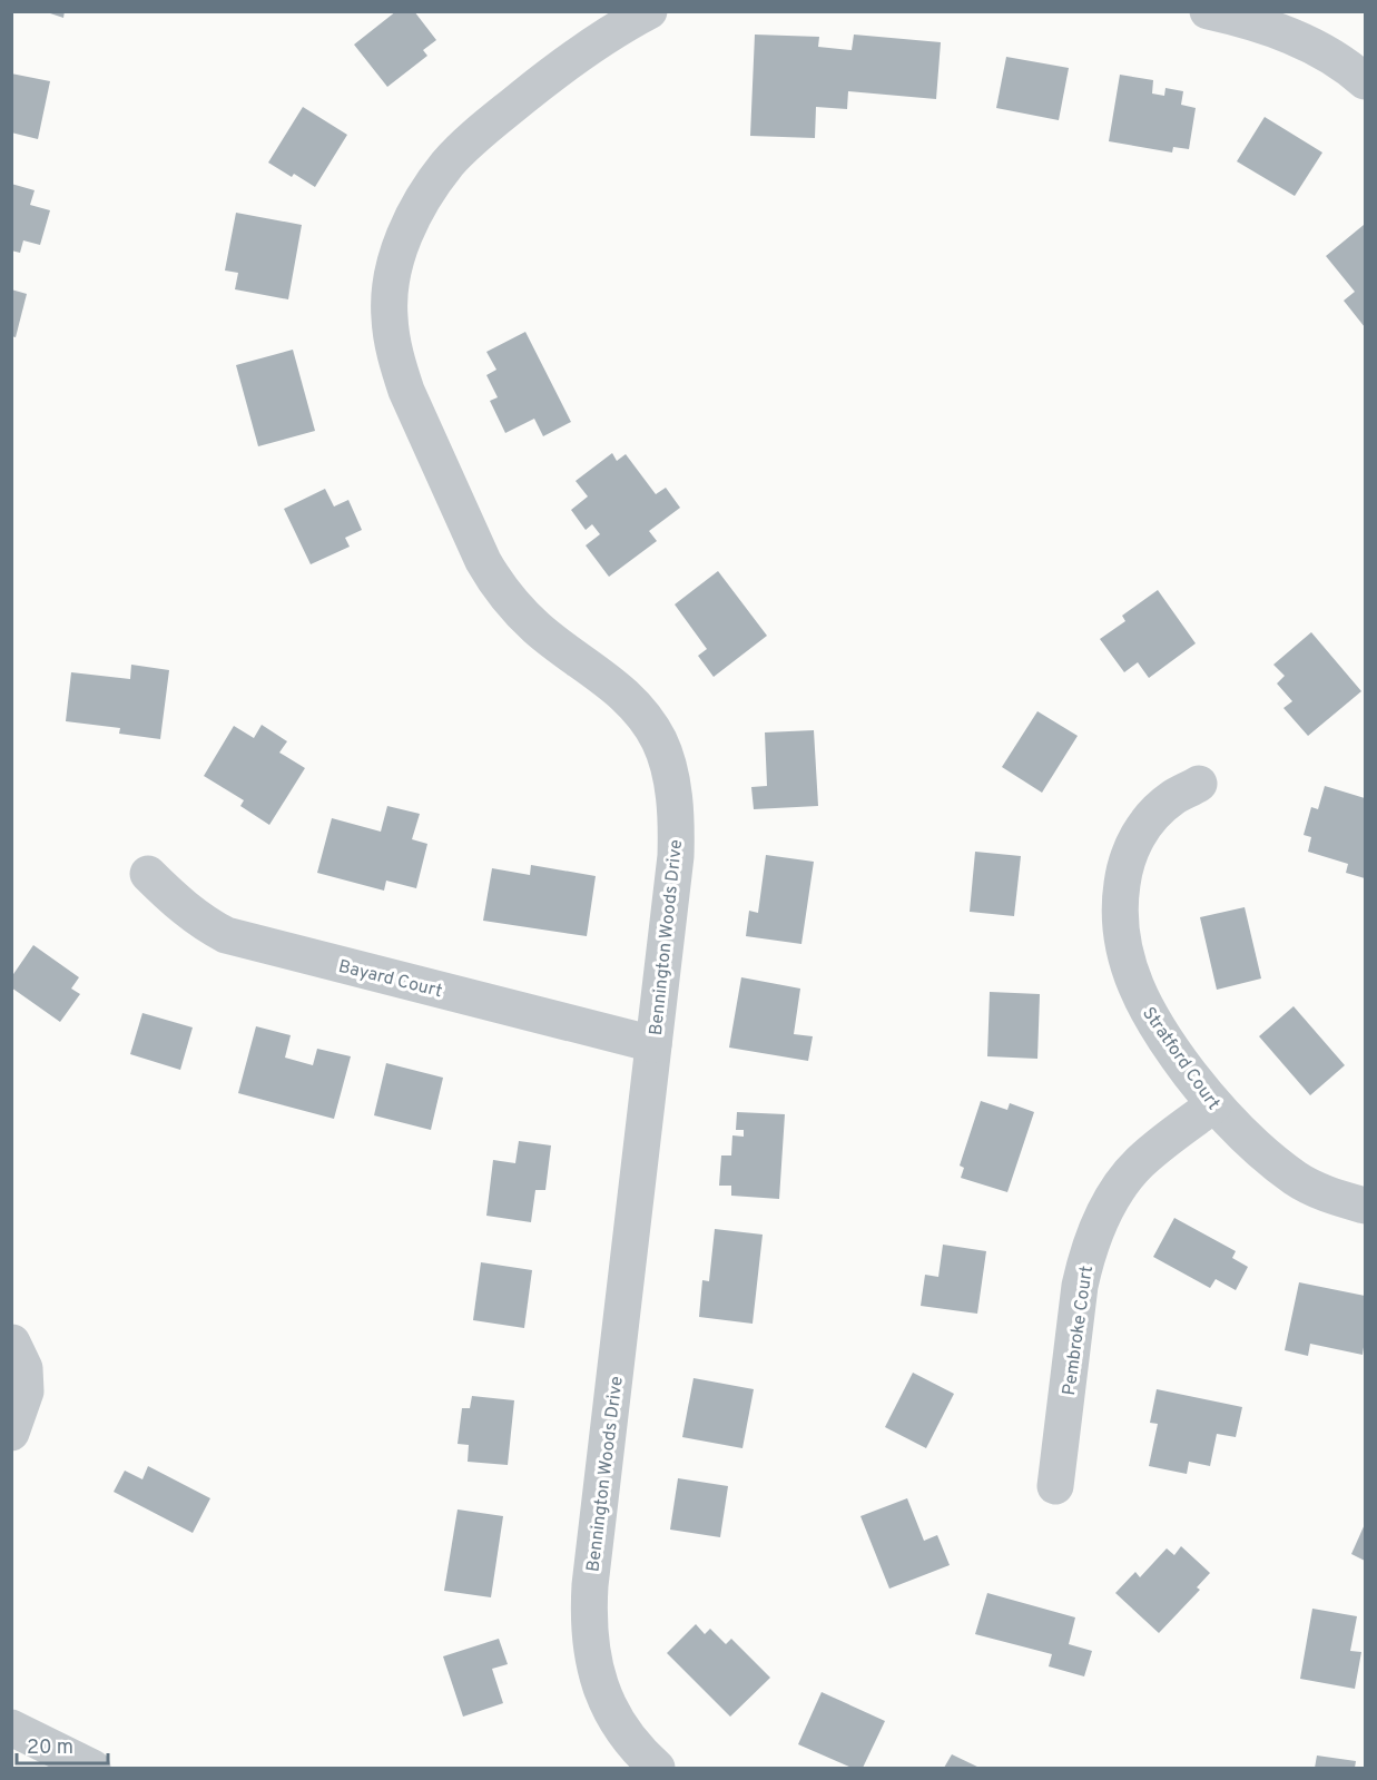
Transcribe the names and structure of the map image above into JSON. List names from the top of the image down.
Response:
{
  "streets": {
    "street": [
      "Bennington Woods Drive",
      "Bayard Court",
      "Stratford Court",
      "Pembroke Court"
    ]
  },
  "crossings": [
    ["Bennington Woods Drive", "Bayard Court"],
    ["Stratford Court", "Pembroke Court"]
  ],
  "scale_bar": "20 m"
}
